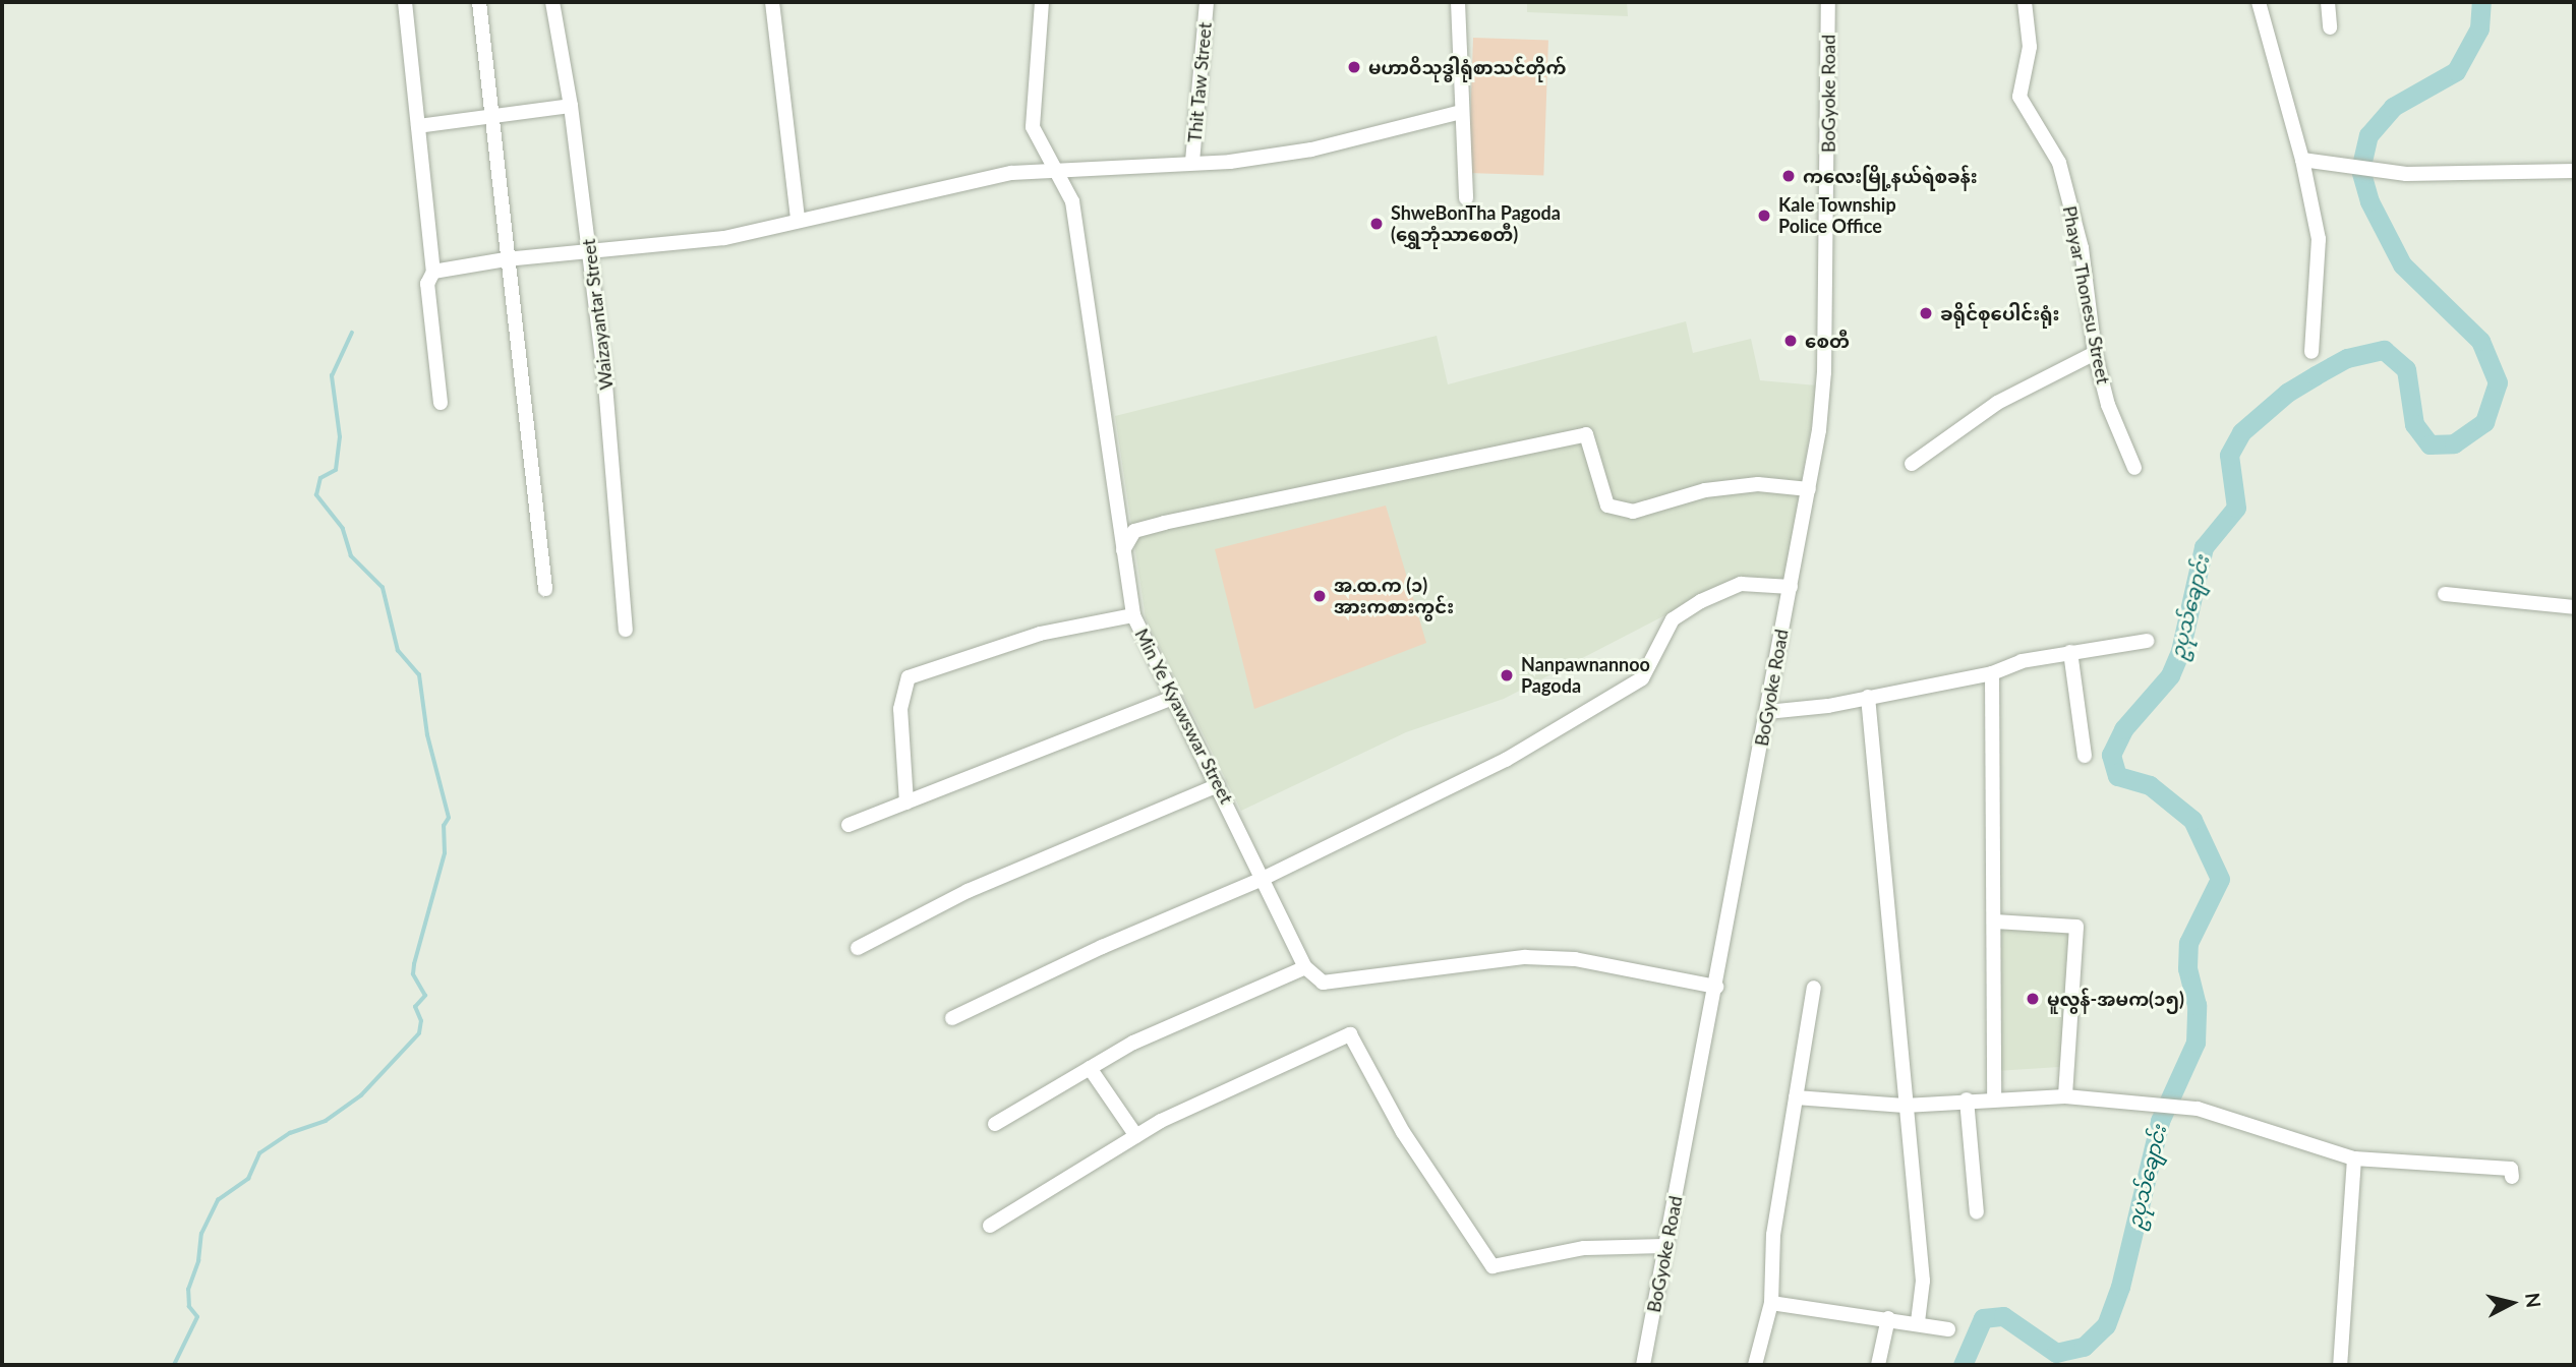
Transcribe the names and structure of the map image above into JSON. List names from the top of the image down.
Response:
{
  "streets": {
    "street": [
      "Thit Taw Street",
      "BoGyoke Road",
      "Phayar Thonesu Street",
      "Waizayantar Street",
      "Min Ye Kyawswar Street"
    ]
  },
  "water": ["ဥပုသ်ချောင်း"],
  "places": [
    "မဟာဝိသုဒ္ဓါရုံစာသင်တိုက်",
    "ကလေးမြို့နယ်ရဲစခန်း",
    "Kale Township Police Office",
    "ShweBonTha Pagoda (ရွှေဘုံသာစေတီ)",
    "ခရိုင်စုပေါင်းရုံး",
    "စေတီ",
    "အ.ထ.က (၁) အားကစားကွင်း",
    "Nanpawnannoo Pagoda",
    "မူလွန်-အမက(၁၅)"
  ],
  "north": "right"
}
